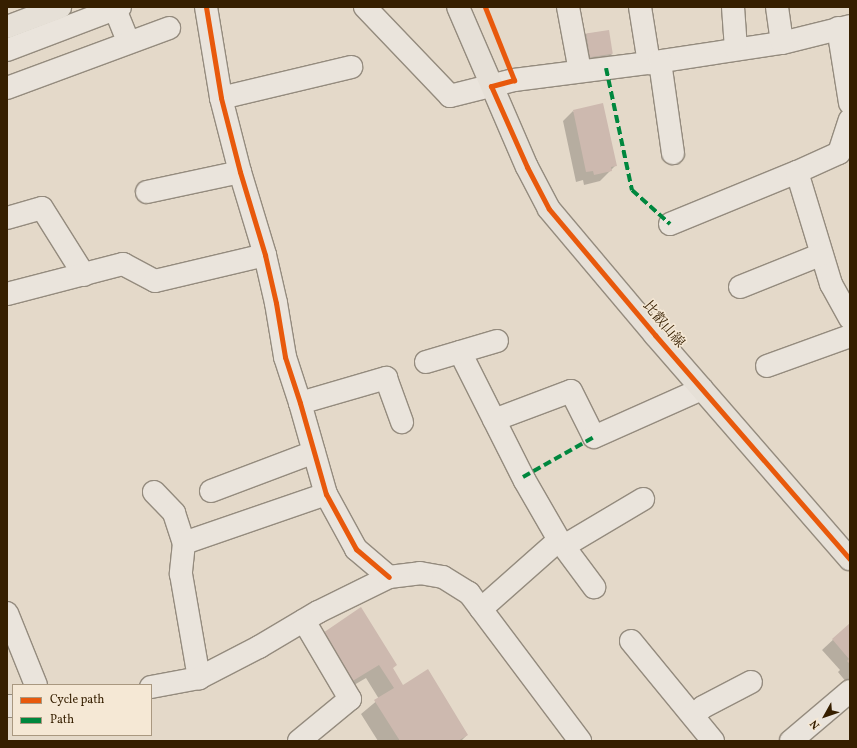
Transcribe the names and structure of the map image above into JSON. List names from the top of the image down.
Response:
{
  "streets": {
    "main road": ["比叡山線"]
  },
  "legend": ["Cycle path", "Path"],
  "north": "bottom left"
}
